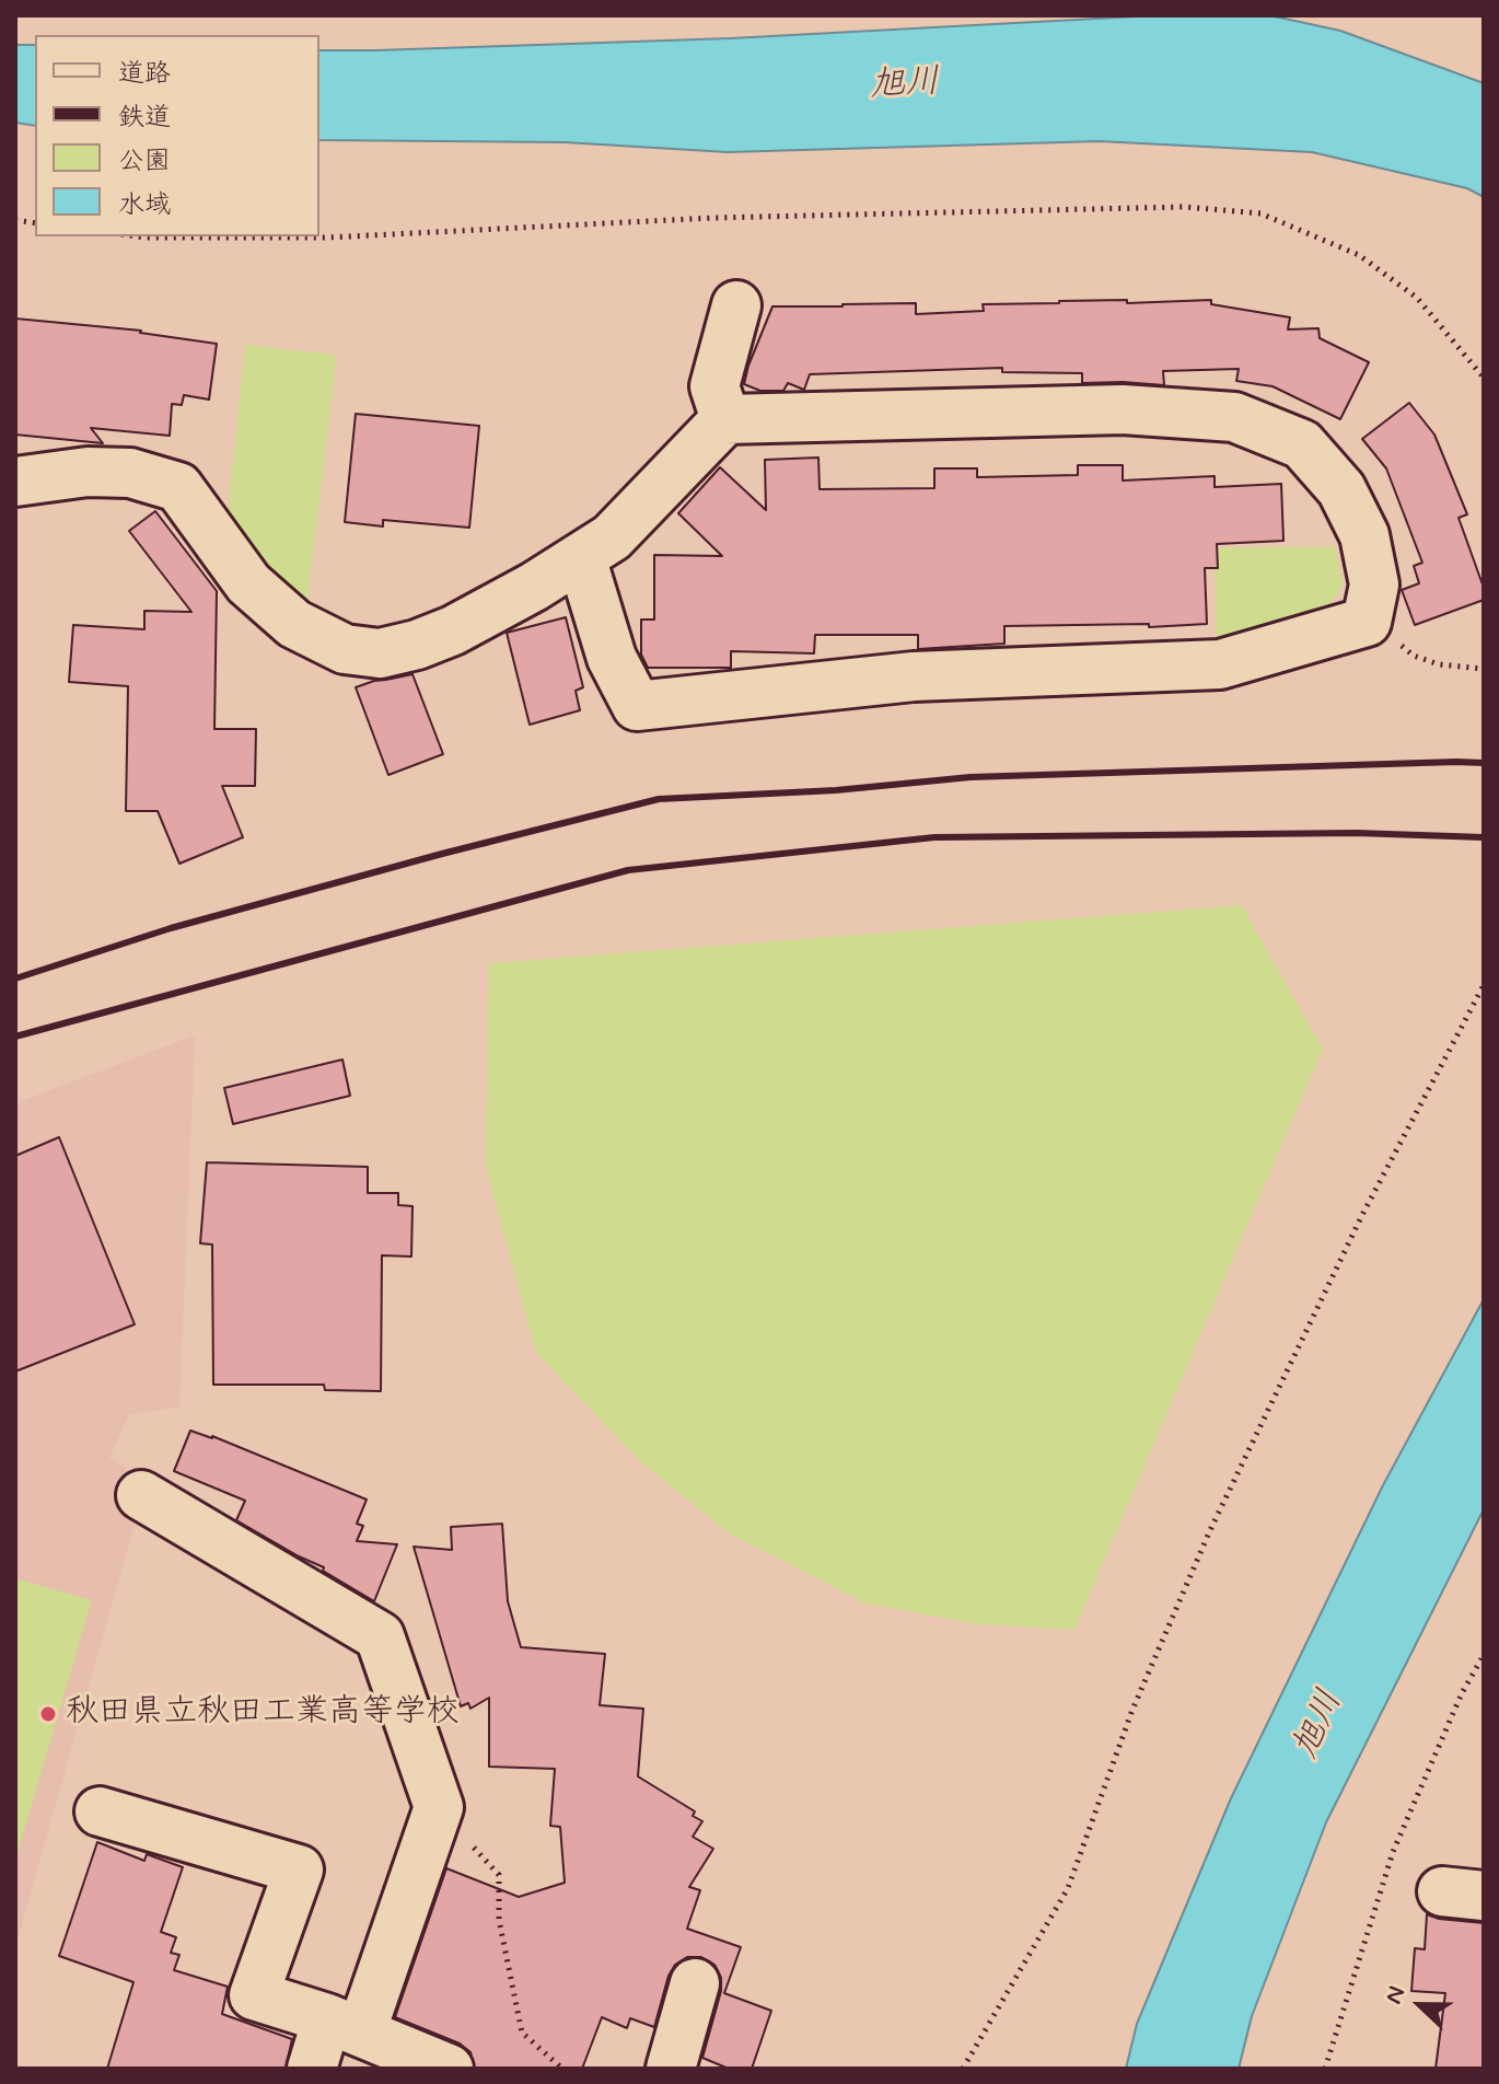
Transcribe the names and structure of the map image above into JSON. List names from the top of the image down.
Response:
{
  "water": ["旭川"],
  "places": ["秋田県立秋田工業高等学校"],
  "legend": [
    "道路",
    "鉄道",
    "公園",
    "水域"
  ],
  "north": "left"
}
